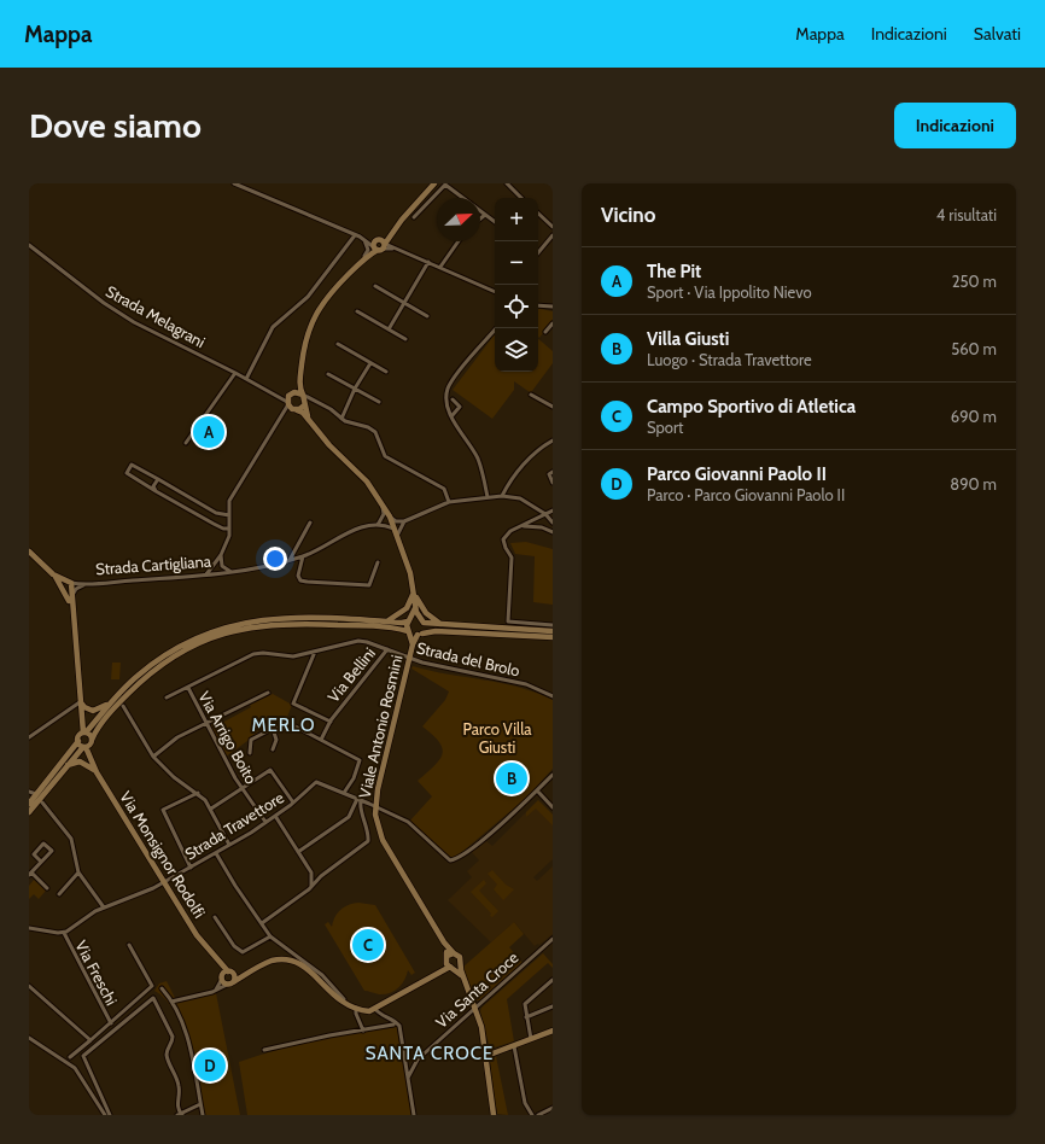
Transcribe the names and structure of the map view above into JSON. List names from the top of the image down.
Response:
{
  "streets": {
    "main road": ["Strada Cartigliana", "Viale Antonio Rosmini", "Via Monsignor Rodolfi"],
    "street": [
      "Strada Melagrani",
      "Strada del Brolo",
      "Via Bellini",
      "Via Arrigo Boito",
      "Strada Travettore",
      "Via Freschi",
      "Via Santa Croce"
    ]
  },
  "crossings": [
    ["Strada del Brolo", "Via Bellini"],
    ["Strada del Brolo", "Viale Antonio Rosmini"],
    ["Strada del Brolo", "Via Arrigo Boito"],
    ["Viale Antonio Rosmini", "Strada Travettore"],
    ["Viale Antonio Rosmini", "Via Santa Croce"],
    ["Via Arrigo Boito", "Strada Travettore"],
    ["Strada Travettore", "Via Monsignor Rodolfi"],
    ["Strada Travettore", "Via Freschi"]
  ],
  "districts": ["MERLO", "SANTA CROCE"],
  "parks": ["Parco Villa Giusti"],
  "north": "top right",
  "page": {
    "header": "Mappa",
    "nav": ["Mappa", "Indicazioni", "Salvati"],
    "buttons": "Indicazioni",
    "title": "Dove siamo",
    "heading": ["Vicino", "4 risultati"],
    "map_buttons": ["+", "−"],
    "list": [
      {
        "mark": "A",
        "name": "The Pit",
        "note": "Sport · Via Ippolito Nievo",
        "value": "250 m"
      },
      {
        "mark": "B",
        "name": "Villa Giusti",
        "note": "Luogo · Strada Travettore",
        "value": "560 m"
      },
      {
        "mark": "C",
        "name": "Campo Sportivo di Atletica",
        "note": "Sport",
        "value": "690 m"
      },
      {
        "mark": "D",
        "name": "Parco Giovanni Paolo II",
        "note": "Parco · Parco Giovanni Paolo II",
        "value": "890 m"
      }
    ],
    "pins": [
      "A",
      "B",
      "C",
      "D"
    ]
  }
}
